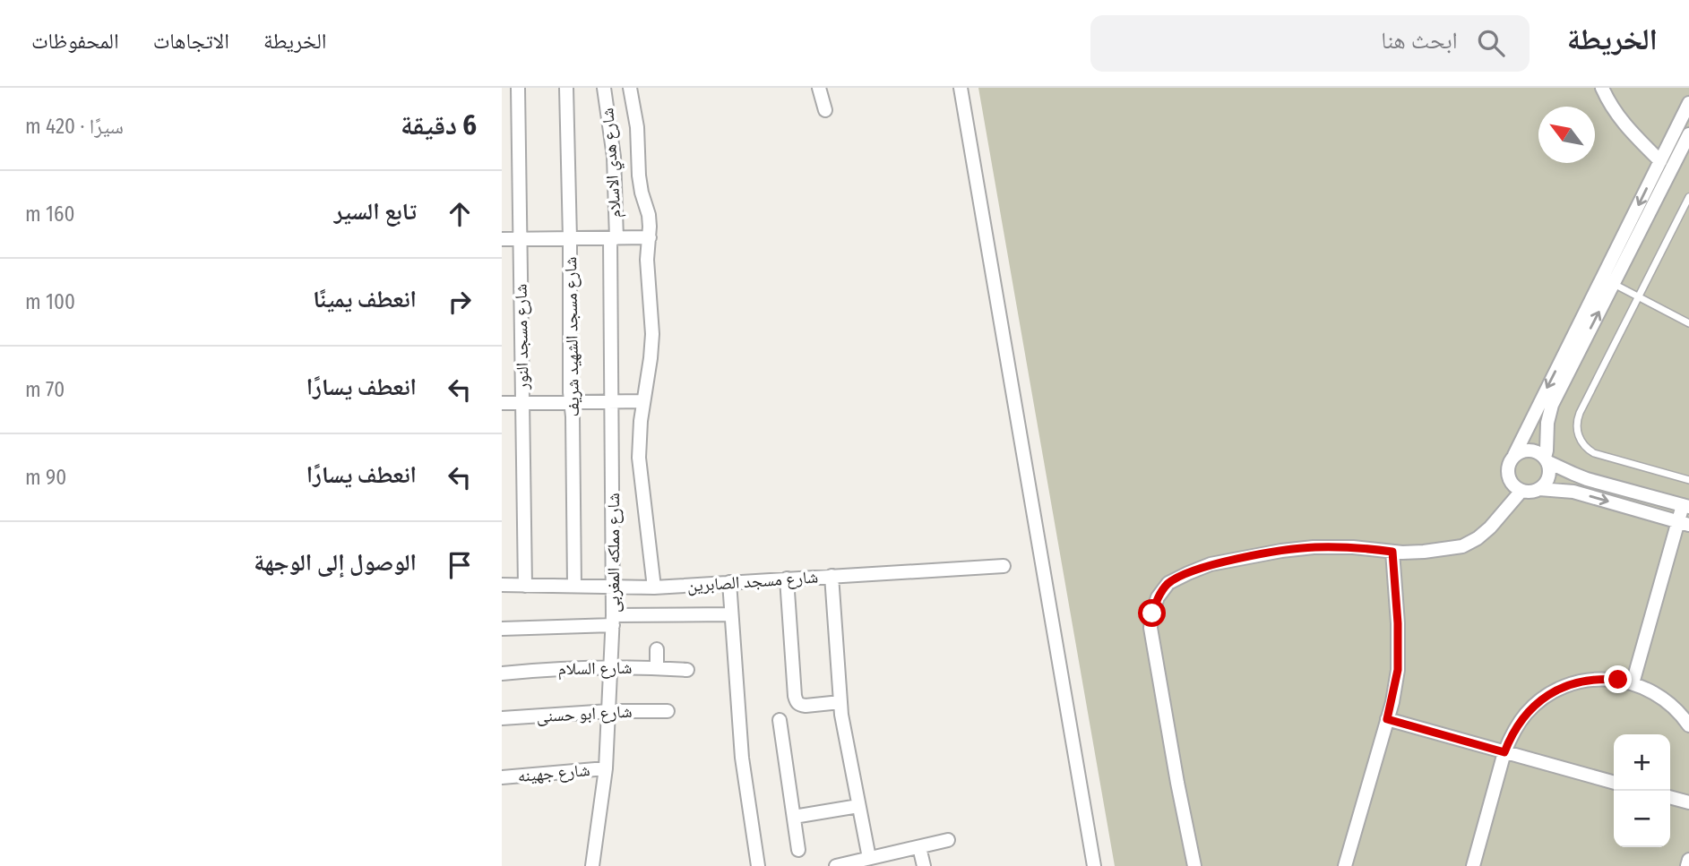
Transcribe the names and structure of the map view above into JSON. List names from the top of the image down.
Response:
{
  "streets": {
    "street": [
      "شارع هدي الاسلام",
      "شارع مسجد النور",
      "شارع مسجد الشهيد شريف",
      "شارع مملكه المغربى",
      "شارع مسجد الصابرين",
      "شارع السلام",
      "شارع ابو حسنى",
      "شارع جهينه"
    ]
  },
  "crossings": [
    ["شارع هدي الاسلام", "شارع مملكه المغربى"],
    ["شارع مسجد النور", "شارع مسجد الصابرين"],
    ["شارع مسجد الشهيد شريف", "شارع مسجد الصابرين"],
    ["شارع مملكه المغربى", "شارع مسجد الصابرين"],
    ["شارع مملكه المغربى", "شارع السلام"],
    ["شارع مملكه المغربى", "شارع ابو حسنى"],
    ["شارع مملكه المغربى", "شارع جهينه"]
  ],
  "north": "top left",
  "page": {
    "header": "الخريطة",
    "search": "ابحث هنا",
    "nav": ["الخريطة", "الاتجاهات", "المحفوظات"],
    "heading": ["6 دقيقة", "سيرًا · 420 m"],
    "list": [
      ["تابع السير", "160 m"],
      ["انعطف يمينًا", "100 m"],
      ["انعطف يسارًا", "70 m"],
      ["انعطف يسارًا", "90 m"],
      "الوصول إلى الوجهة"
    ],
    "map_buttons": ["+", "−"]
  }
}
